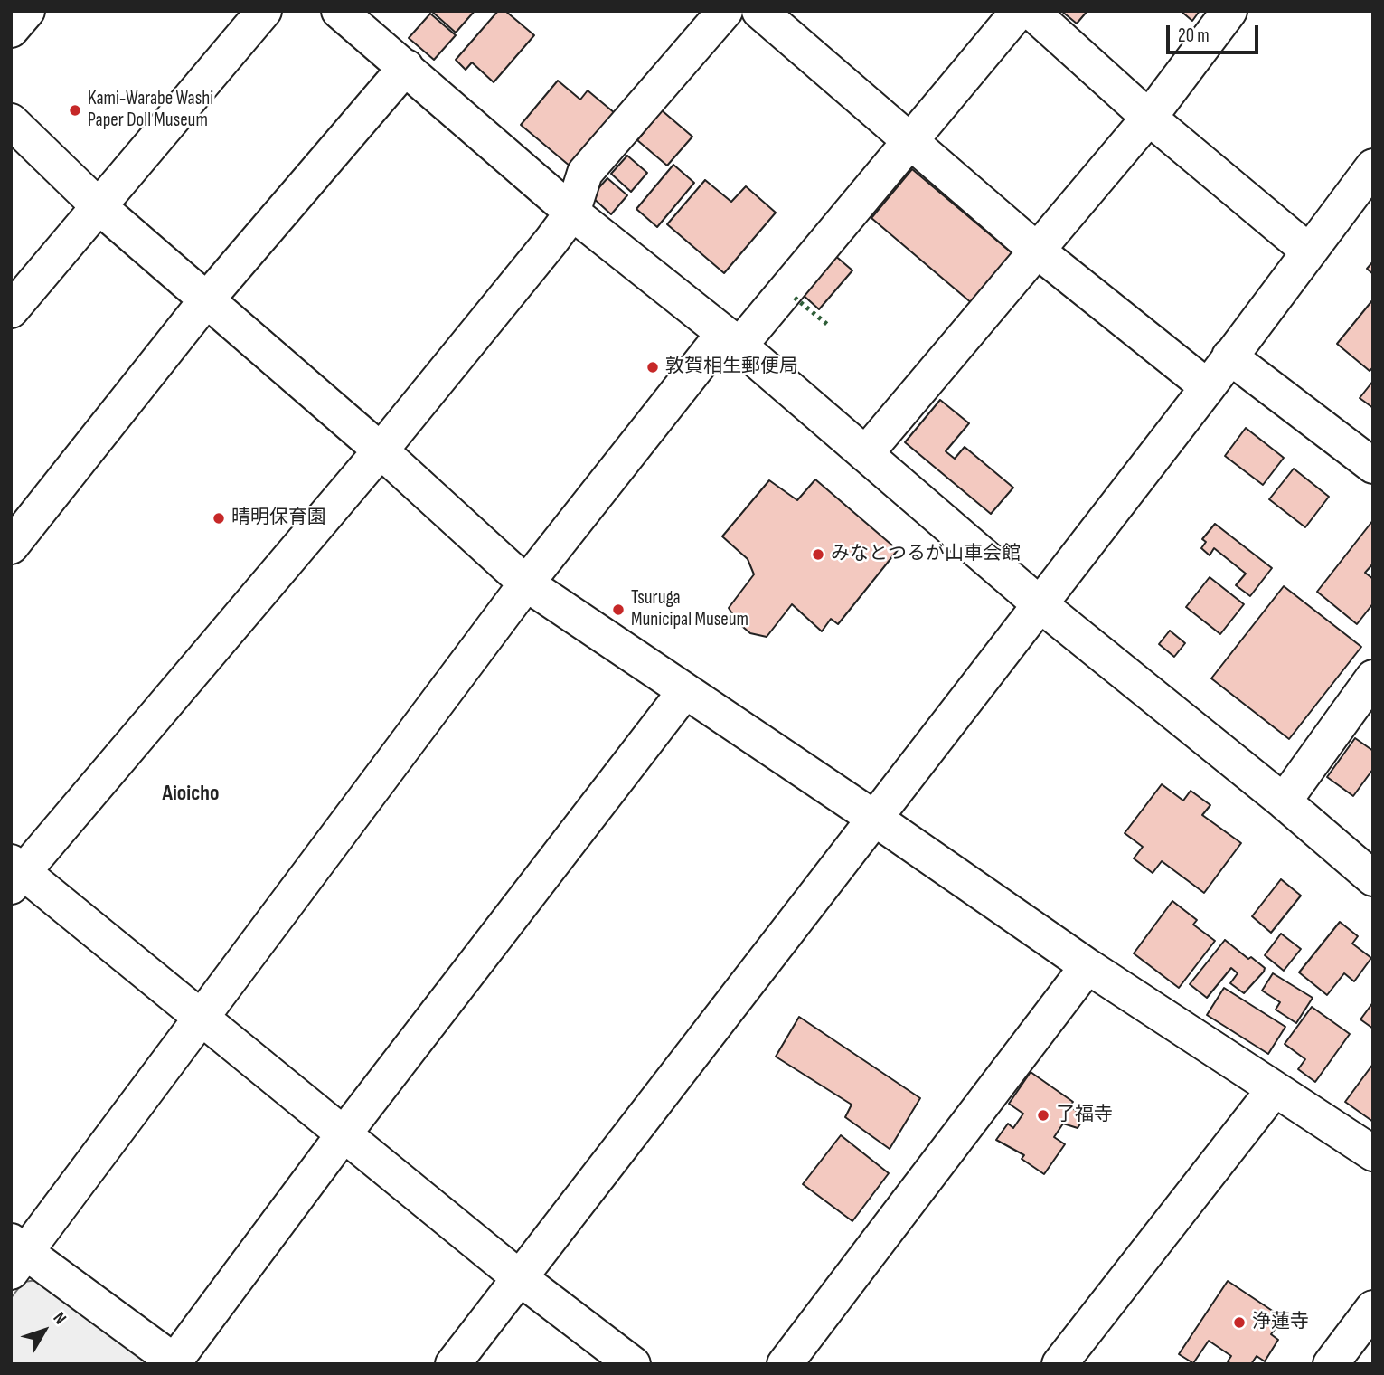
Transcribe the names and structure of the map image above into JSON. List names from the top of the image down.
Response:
{
  "districts": ["Aioicho"],
  "places": [
    "Kami-Warabe Washi Paper Doll Museum",
    "敦賀相生郵便局",
    "晴明保育園",
    "みなとつるが山車会館",
    "Tsuruga Municipal Museum",
    "了福寺",
    "浄蓮寺"
  ],
  "scale_bar": "20 m",
  "north": "top right"
}
